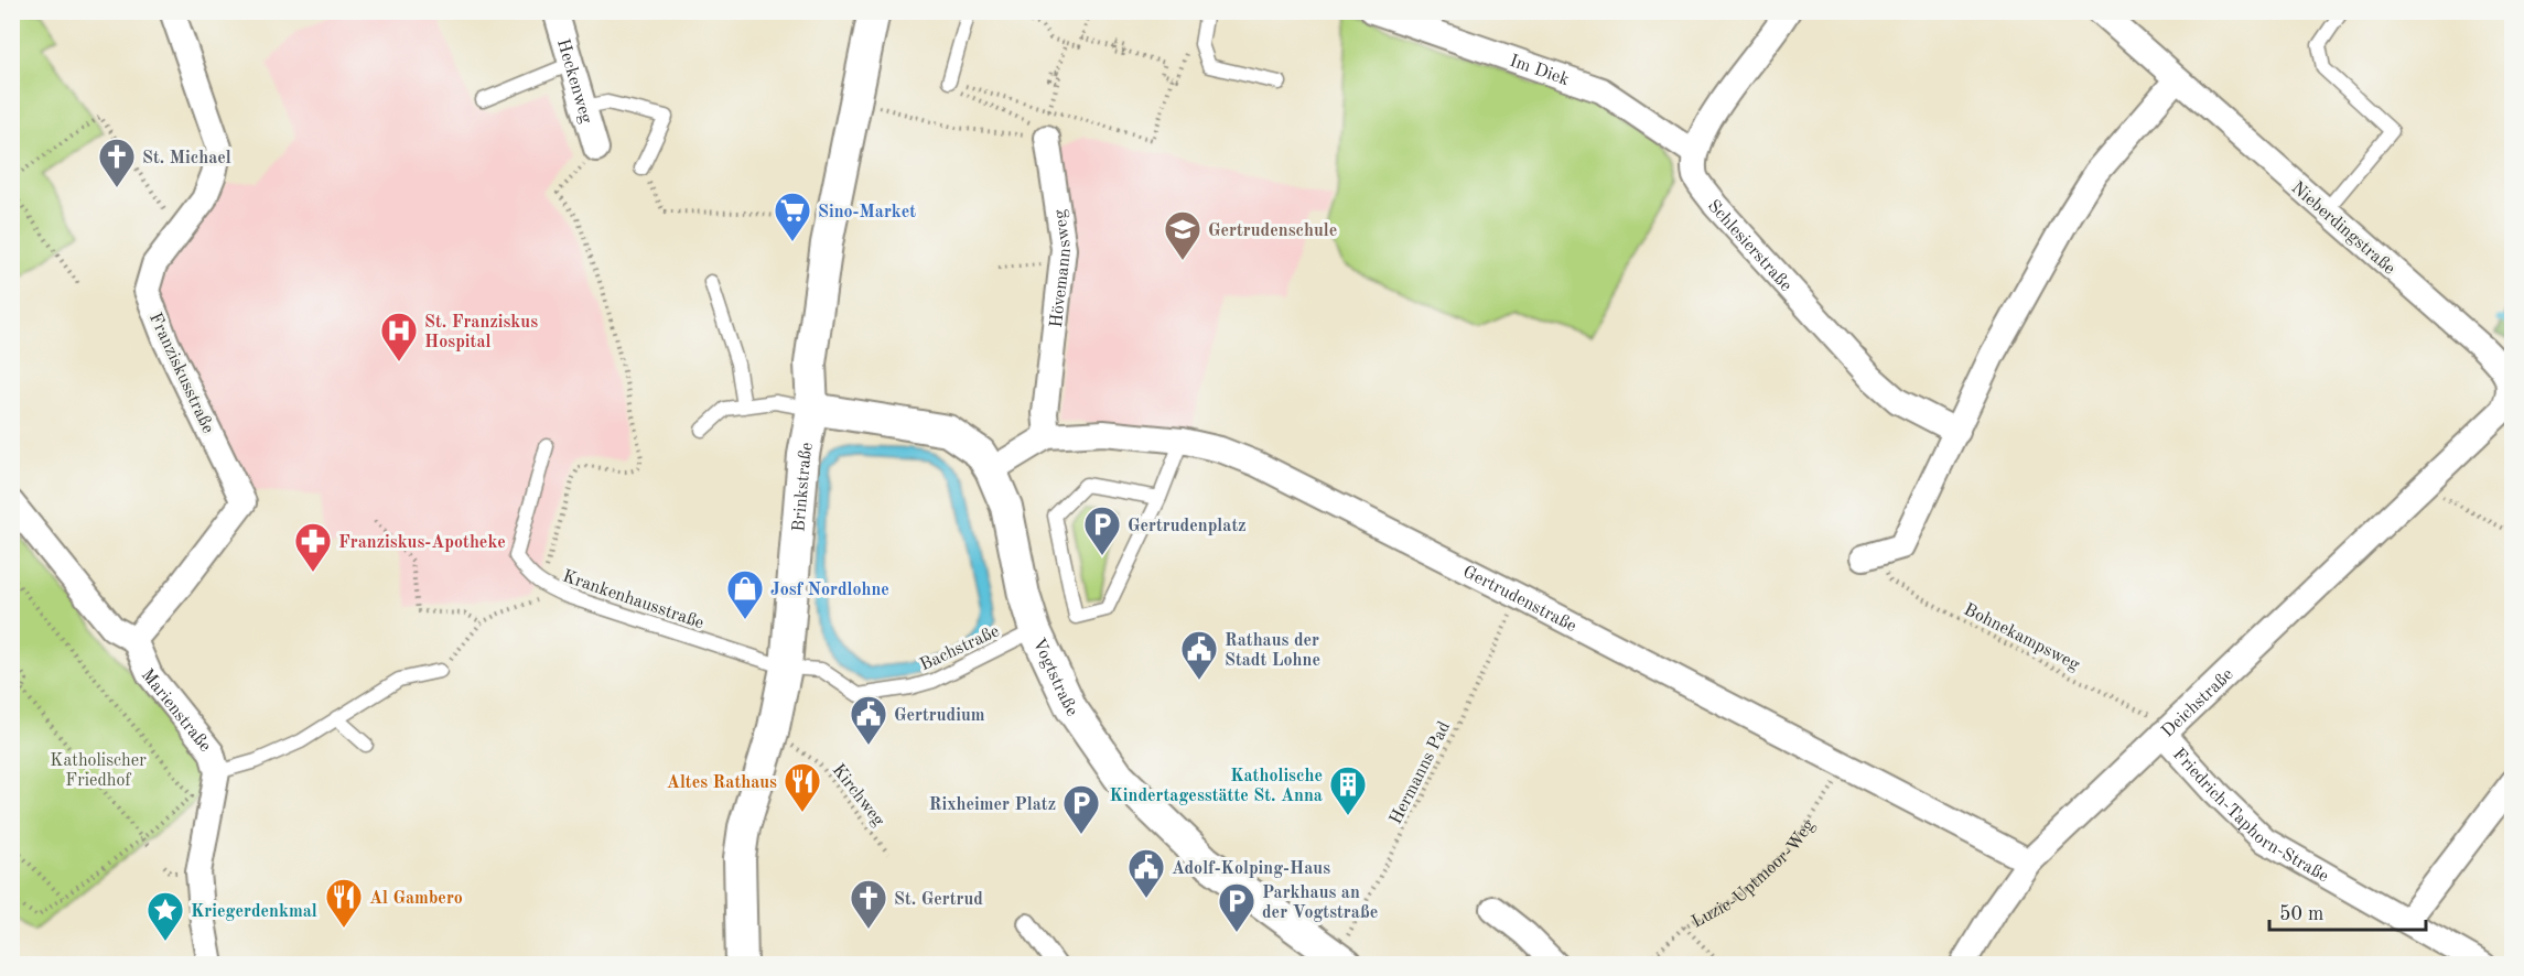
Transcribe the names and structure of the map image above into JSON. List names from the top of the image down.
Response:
{
  "streets": {
    "street": [
      "Im Diek",
      "Heckenweg",
      "Nieberdingstraße",
      "Schlesierstraße",
      "Hövemannsweg",
      "Franziskusstraße",
      "Brinkstraße",
      "Gertrudenstraße",
      "Vogtstraße",
      "Deichstraße",
      "Marienstraße",
      "Friedrich-Taphorn-Straße"
    ],
    "lane": ["Krankenhausstraße", "Bachstraße"],
    "path": [
      "Bohnekampsweg",
      "Hermanns Pad",
      "Kirchweg",
      "Luzie-Uptmoor-Weg"
    ]
  },
  "crossings": [
    ["Im Diek", "Schlesierstraße"],
    ["Nieberdingstraße", "Deichstraße"],
    ["Hövemannsweg", "Gertrudenstraße"],
    ["Franziskusstraße", "Marienstraße"],
    ["Brinkstraße", "Krankenhausstraße"],
    ["Brinkstraße", "Bachstraße"],
    ["Brinkstraße", "Vogtstraße"],
    ["Brinkstraße", "Kirchweg"],
    ["Gertrudenstraße", "Vogtstraße"],
    ["Gertrudenstraße", "Deichstraße"],
    ["Gertrudenstraße", "Hermanns Pad"],
    ["Gertrudenstraße", "Luzie-Uptmoor-Weg"],
    ["Krankenhausstraße", "Bachstraße"],
    ["Bohnekampsweg", "Deichstraße"],
    ["Bohnekampsweg", "Friedrich-Taphorn-Straße"],
    ["Bachstraße", "Vogtstraße"],
    ["Vogtstraße", "Hermanns Pad"],
    ["Deichstraße", "Friedrich-Taphorn-Straße"]
  ],
  "parks": ["Katholischer Friedhof"],
  "places": {
    "church": ["St. Michael", "St. Gertrud"],
    "supermarket": ["Sino-Market"],
    "school or university": ["Gertrudenschule"],
    "hospital": ["St. Franziskus Hospital"],
    "parking": ["Gertrudenplatz", "Rixheimer Platz", "Parkhaus an der Vogtstraße"],
    "pharmacy": ["Franziskus-Apotheke"],
    "shop": ["Josf Nordlohne"],
    "public building": ["Rathaus der Stadt Lohne", "Gertrudium", "Adolf-Kolping-Haus"],
    "restaurant": ["Altes Rathaus", "Al Gambero"],
    "building": ["Katholische Kindertagesstätte St. Anna"],
    "place": ["Kriegerdenkmal"]
  },
  "scale_bar": "50 m"
}
